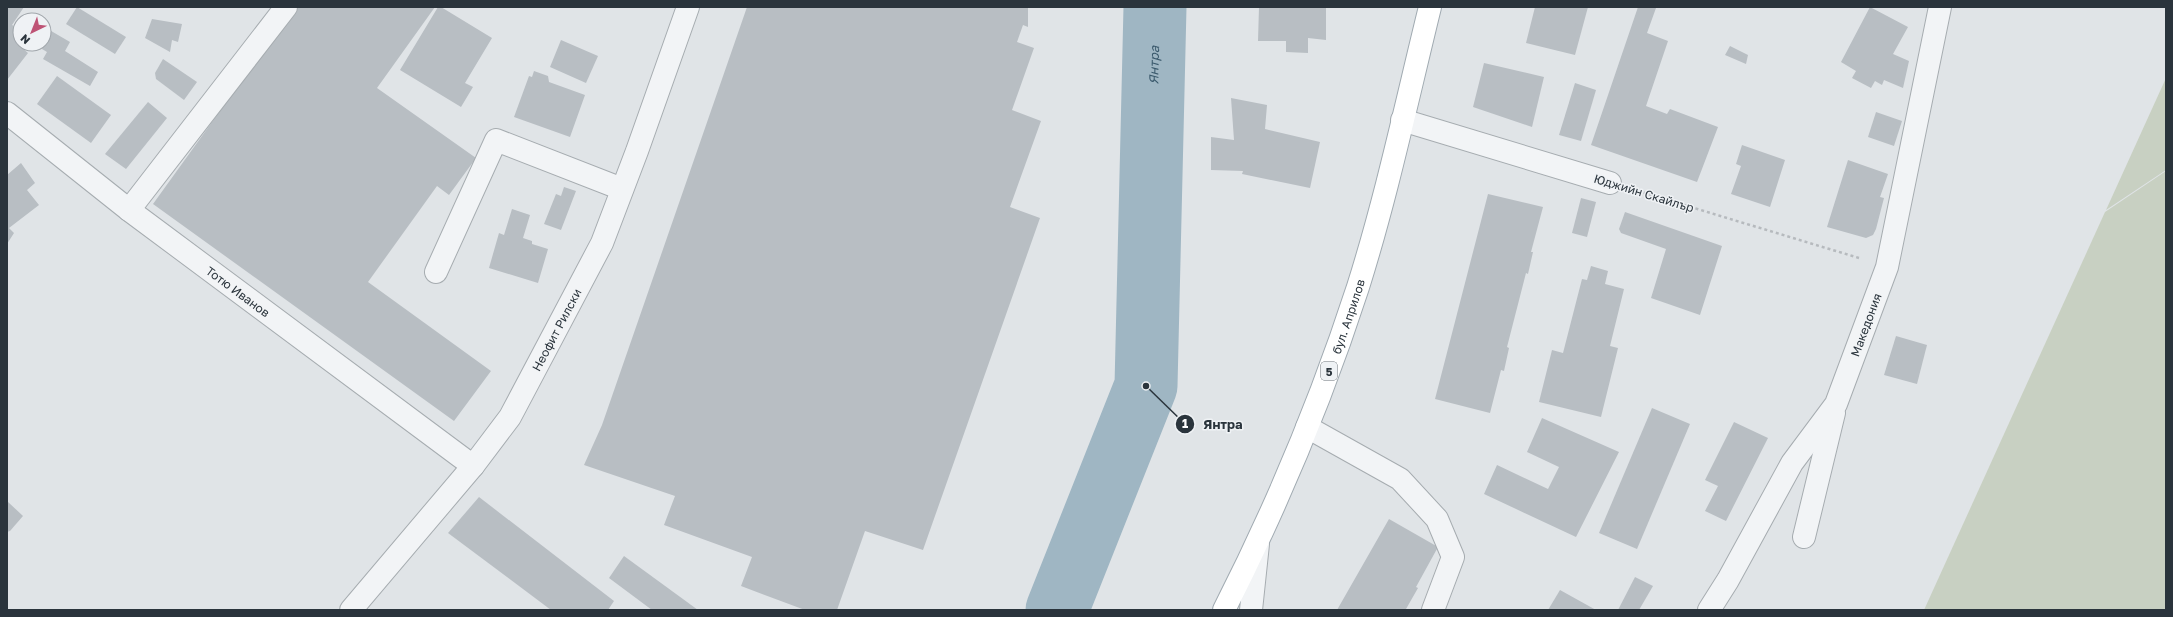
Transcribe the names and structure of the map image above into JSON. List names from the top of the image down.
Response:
{
  "streets": {
    "main road": ["бул. Априлов", "5"],
    "street": [
      "Юджийн Скайлър",
      "Тотю Иванов",
      "Македония",
      "Неофит Рилски"
    ]
  },
  "crossings": [
    ["Юджийн Скайлър", "бул. Априлов"],
    ["Юджийн Скайлър", "Македония"],
    ["Тотю Иванов", "Неофит Рилски"]
  ],
  "water": ["Янтра"],
  "places": ["Янтра"],
  "north": "bottom left"
}
